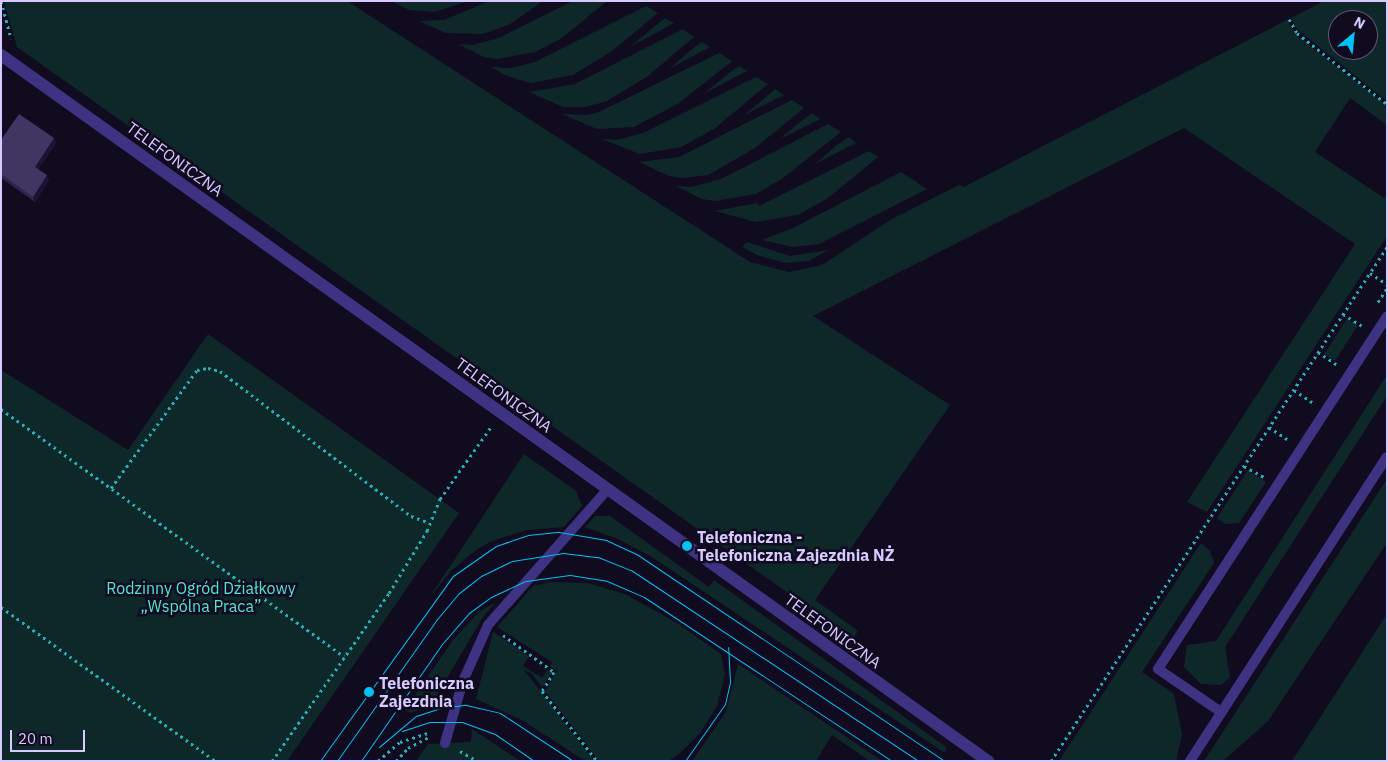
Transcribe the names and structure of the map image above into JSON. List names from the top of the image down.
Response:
{
  "streets": {
    "street": ["TELEFONICZNA"]
  },
  "parks": ["Rodzinny Ogród Działkowy „Wspólna Praca”"],
  "places": ["Telefoniczna - Telefoniczna Zajezdnia NŻ", "Telefoniczna Zajezdnia"],
  "scale_bar": "20 m",
  "north": "top right"
}
